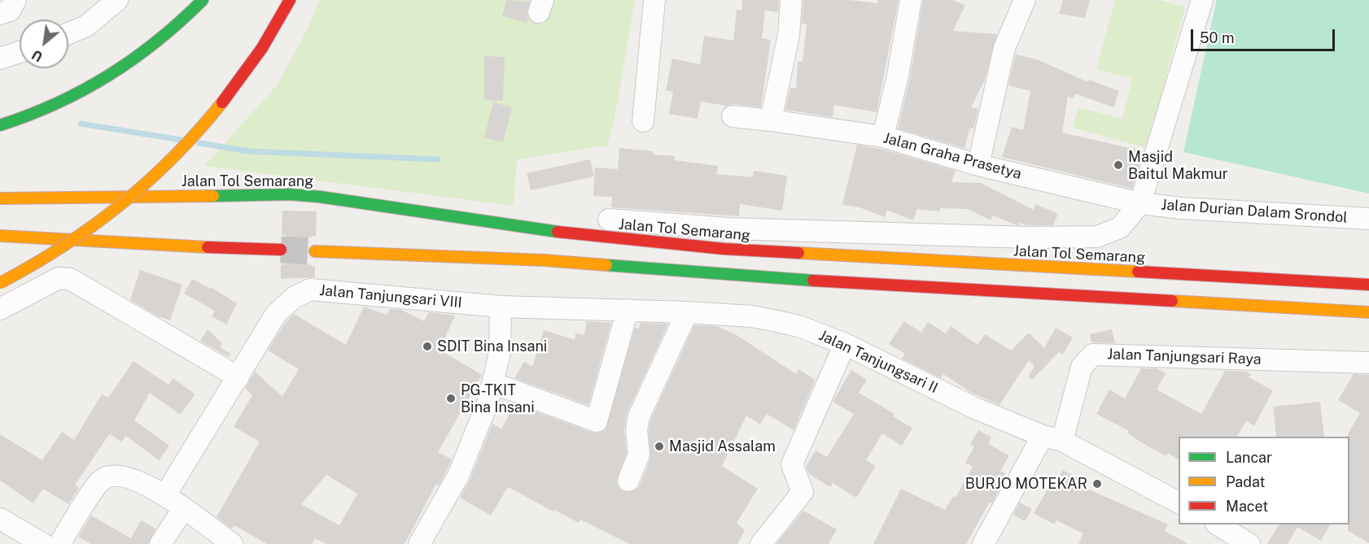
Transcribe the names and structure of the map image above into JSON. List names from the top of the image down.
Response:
{
  "streets": {
    "highway": ["Jalan Tol Semarang"],
    "street": [
      "Jalan Graha Prasetya",
      "Jalan Durian Dalam Srondol",
      "Jalan Tanjungsari VIII",
      "Jalan Tanjungsari Raya",
      "Jalan Tanjungsari II"
    ]
  },
  "crossings": [
    ["Jalan Graha Prasetya", "Jalan Durian Dalam Srondol"],
    ["Jalan Tanjungsari VIII", "Jalan Tanjungsari II"],
    ["Jalan Tanjungsari Raya", "Jalan Tanjungsari II"]
  ],
  "places": [
    "Masjid Baitul Makmur",
    "SDIT Bina Insani",
    "PG-TKIT Bina Insani",
    "Masjid Assalam",
    "BURJO MOTEKAR"
  ],
  "legend": ["Lancar", "Padat", "Macet"],
  "scale_bar": "50 m",
  "north": "bottom left"
}
